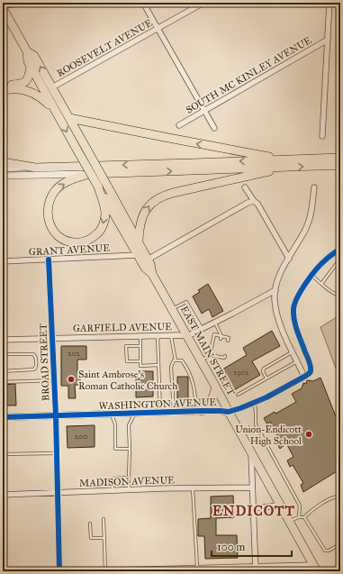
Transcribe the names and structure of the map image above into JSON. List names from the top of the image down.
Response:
{
  "streets": {
    "main road": ["EAST MAIN STREET"],
    "street": [
      "ROOSEVELT AVENUE",
      "SOUTH MC KINLEY AVENUE",
      "GRANT AVENUE",
      "GARFIELD AVENUE",
      "BROAD STREET",
      "WASHINGTON AVENUE",
      "MADISON AVENUE"
    ]
  },
  "crossings": [
    ["ROOSEVELT AVENUE", "EAST MAIN STREET"],
    ["GRANT AVENUE", "EAST MAIN STREET"],
    ["GRANT AVENUE", "BROAD STREET"],
    ["GARFIELD AVENUE", "EAST MAIN STREET"],
    ["GARFIELD AVENUE", "BROAD STREET"],
    ["EAST MAIN STREET", "WASHINGTON AVENUE"],
    ["BROAD STREET", "WASHINGTON AVENUE"],
    ["BROAD STREET", "MADISON AVENUE"]
  ],
  "districts": ["ENDICOTT"],
  "places": ["Saint Ambrose's Roman Catholic Church", "Union-Endicott High School"],
  "house_numbers": ["202", "1302", "200"],
  "scale_bar": "100 m"
}
